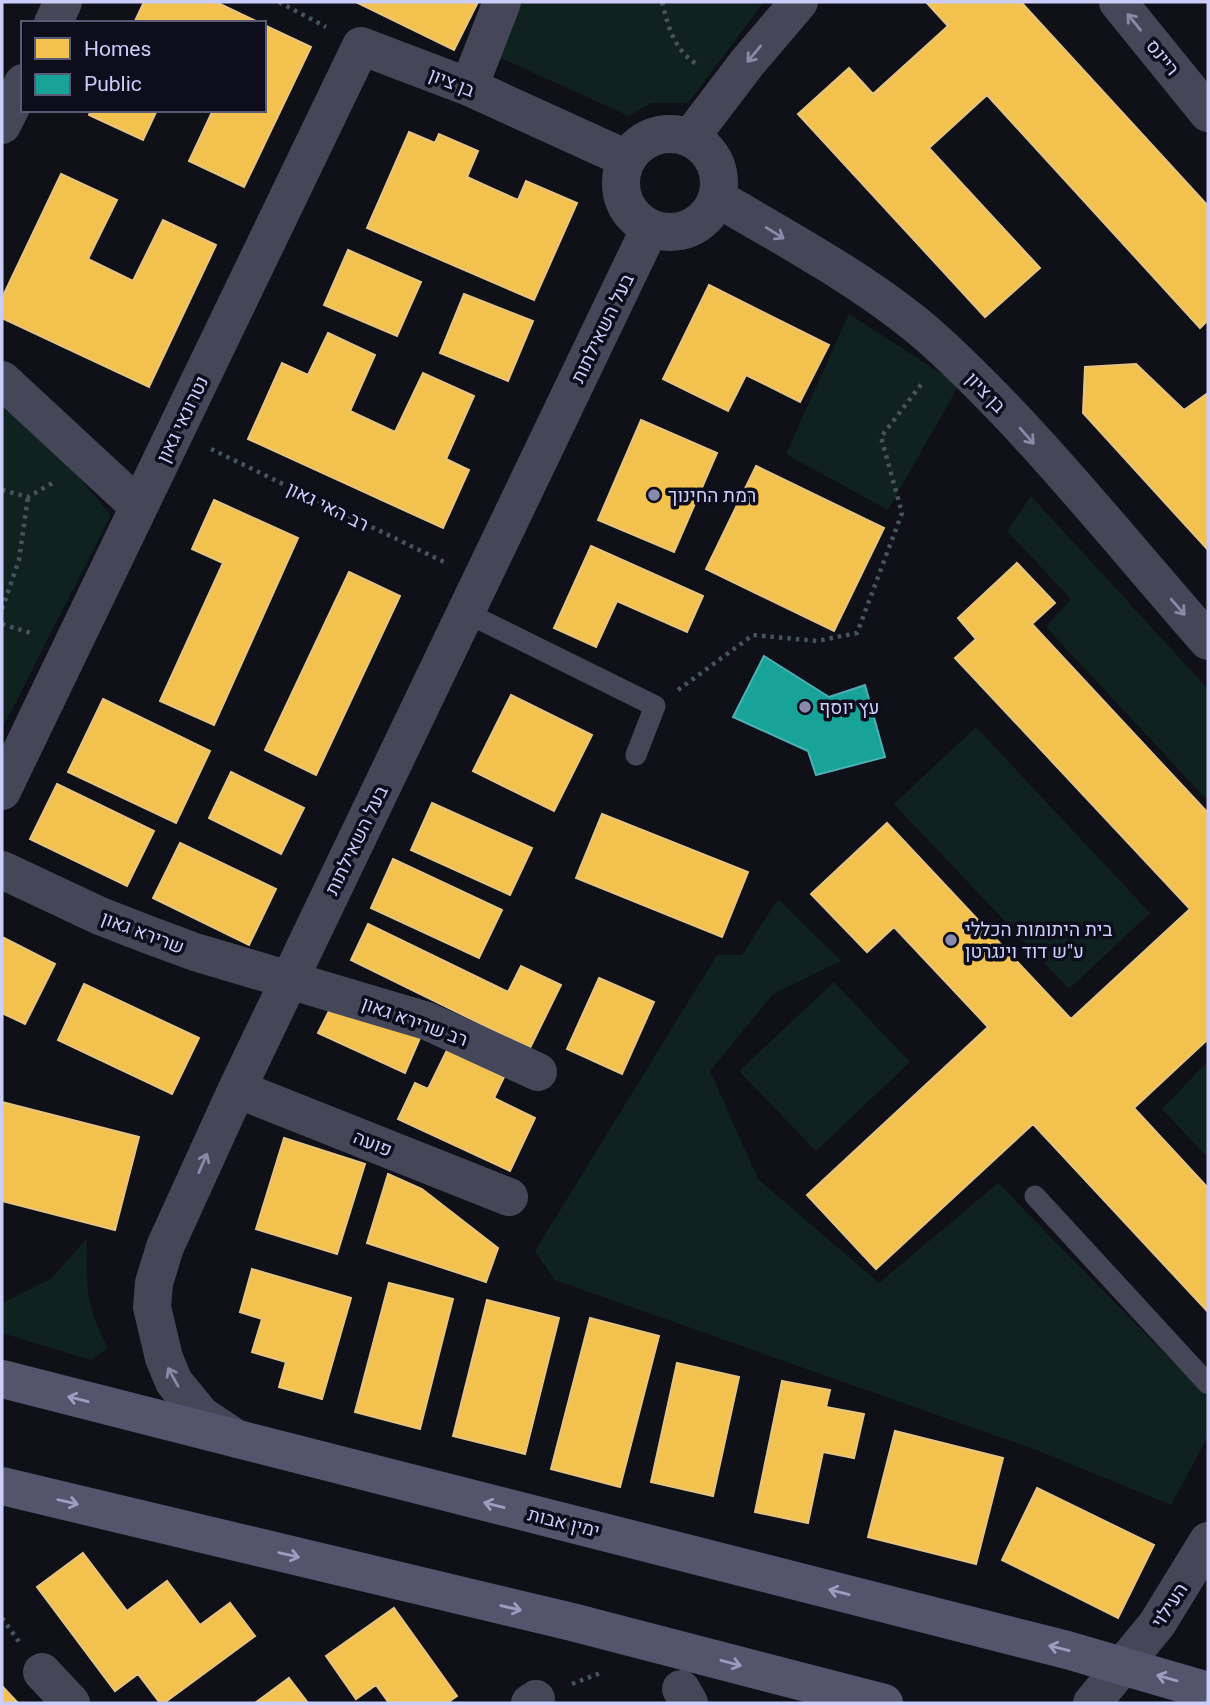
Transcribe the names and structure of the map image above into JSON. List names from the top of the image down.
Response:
{
  "streets": {
    "street": [
      "ריינס",
      "בן ציון",
      "בעל השאילתות",
      "נטרונאי גאון",
      "שרירא גאון",
      "רב שרירא גאון",
      "פועה",
      "ימין אבות",
      "העילוי"
    ],
    "path": ["רב האי גאון"]
  },
  "crossings": [
    ["בן ציון", "בעל השאילתות"],
    ["בן ציון", "נטרונאי גאון"],
    ["בעל השאילתות", "רב האי גאון"],
    ["בעל השאילתות", "שרירא גאון"],
    ["בעל השאילתות", "רב שרירא גאון"],
    ["בעל השאילתות", "פועה"],
    ["בעל השאילתות", "ימין אבות"],
    ["נטרונאי גאון", "רב האי גאון"],
    ["שרירא גאון", "רב שרירא גאון"],
    ["ימין אבות", "העילוי"]
  ],
  "one_way": ["ריינס", "בן ציון"],
  "places": ["רמת החינוך", "עץ יוסף", "בית היתומות הכללי ע\"ש דוד וינגרטן"],
  "legend": ["Homes", "Public"]
}
